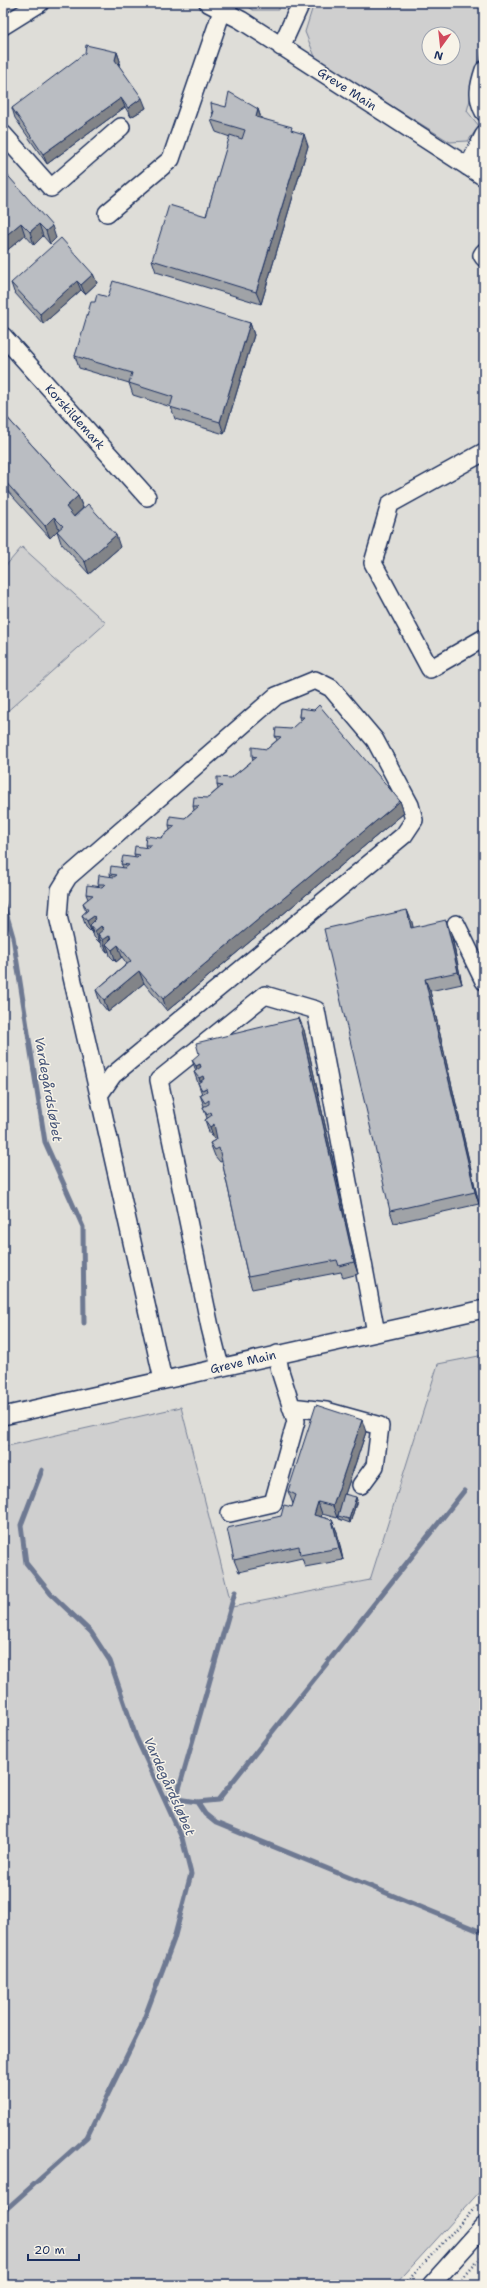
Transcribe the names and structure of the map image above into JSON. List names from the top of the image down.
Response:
{
  "streets": {
    "street": ["Greve Main", "Korskildemark"]
  },
  "water": ["Vardegårdsløbet"],
  "scale_bar": "20 m",
  "north": "bottom"
}
